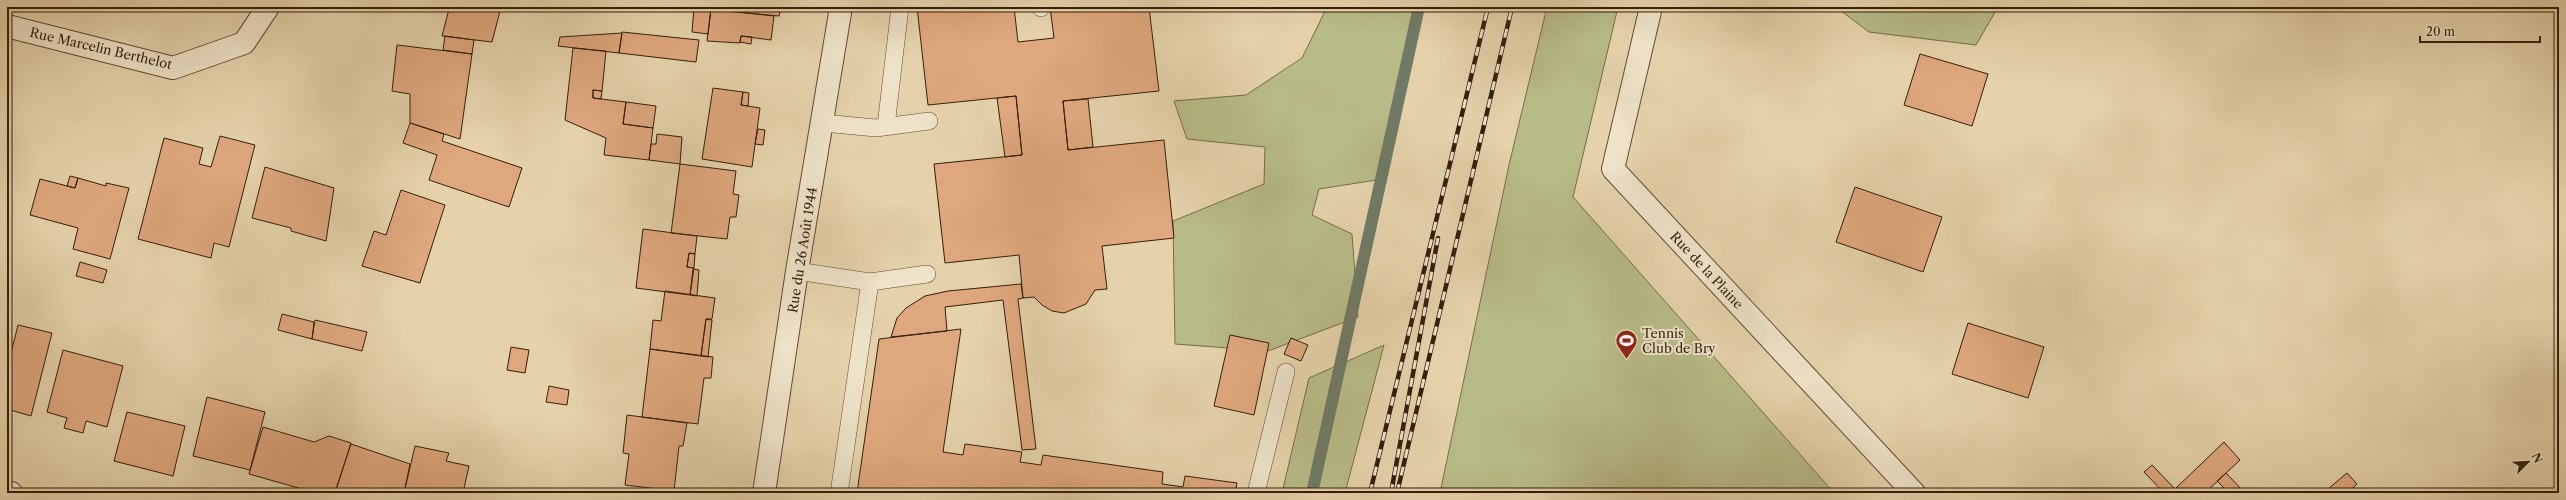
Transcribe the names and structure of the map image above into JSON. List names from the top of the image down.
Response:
{
  "streets": {
    "street": ["Rue Marcelin Berthelot", "Rue du 26 Août 1944", "Rue de la Plaine"]
  },
  "places": {
    "sports": ["Tennis Club de Bry"]
  },
  "scale_bar": "20 m",
  "north": "top right"
}
